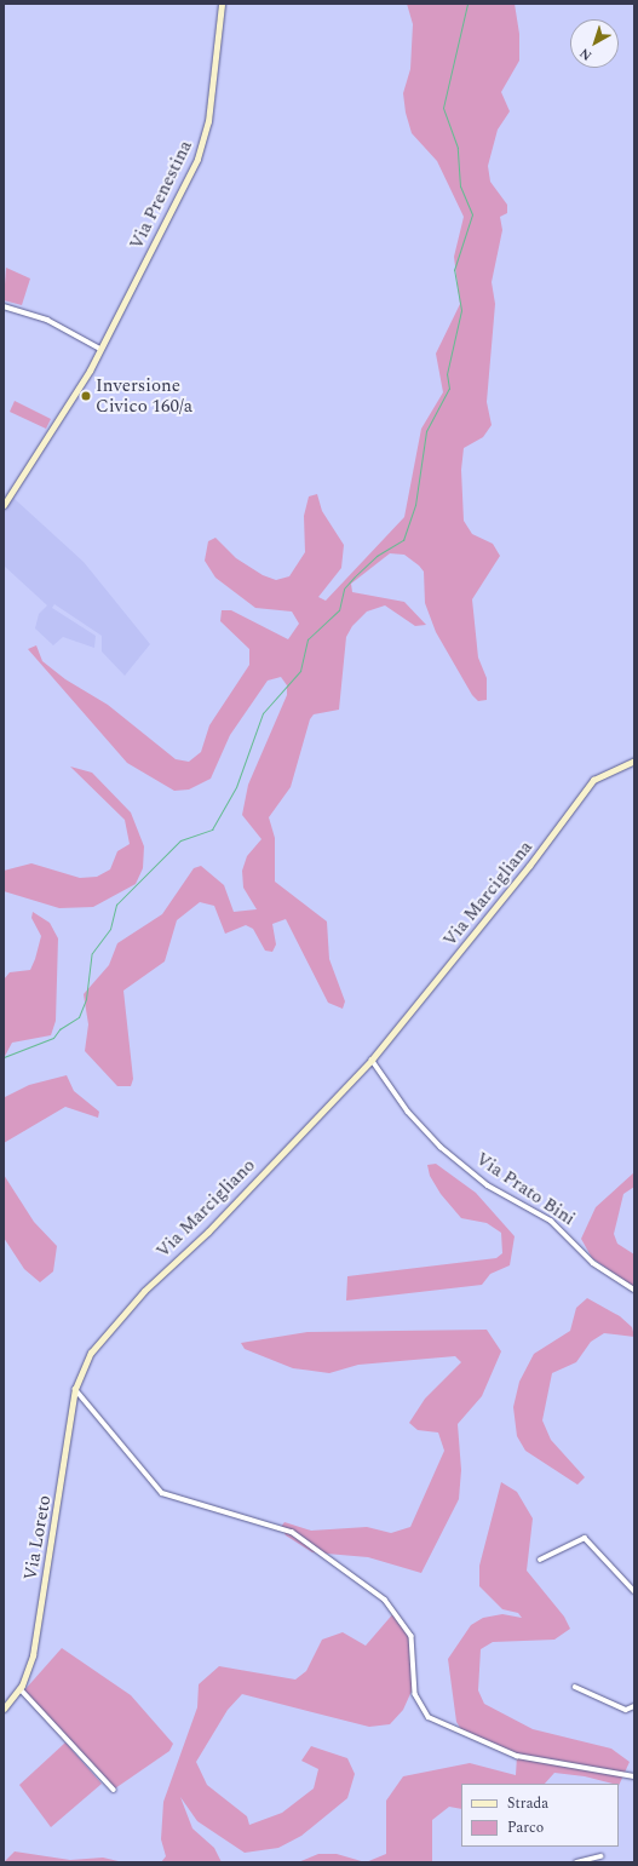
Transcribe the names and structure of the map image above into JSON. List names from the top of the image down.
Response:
{
  "streets": {
    "street": [
      "Via Prenestina",
      "Via Marcigliana",
      "Via Prato Bini",
      "Via Marcigliano",
      "Via Loreto"
    ]
  },
  "crossings": [
    ["Via Marcigliana", "Via Prato Bini"],
    ["Via Marcigliana", "Via Marcigliano"],
    ["Via Prato Bini", "Via Marcigliano"],
    ["Via Marcigliano", "Via Loreto"]
  ],
  "places": ["Inversione Civico 160/a"],
  "legend": ["Strada", "Parco"],
  "north": "bottom left"
}
